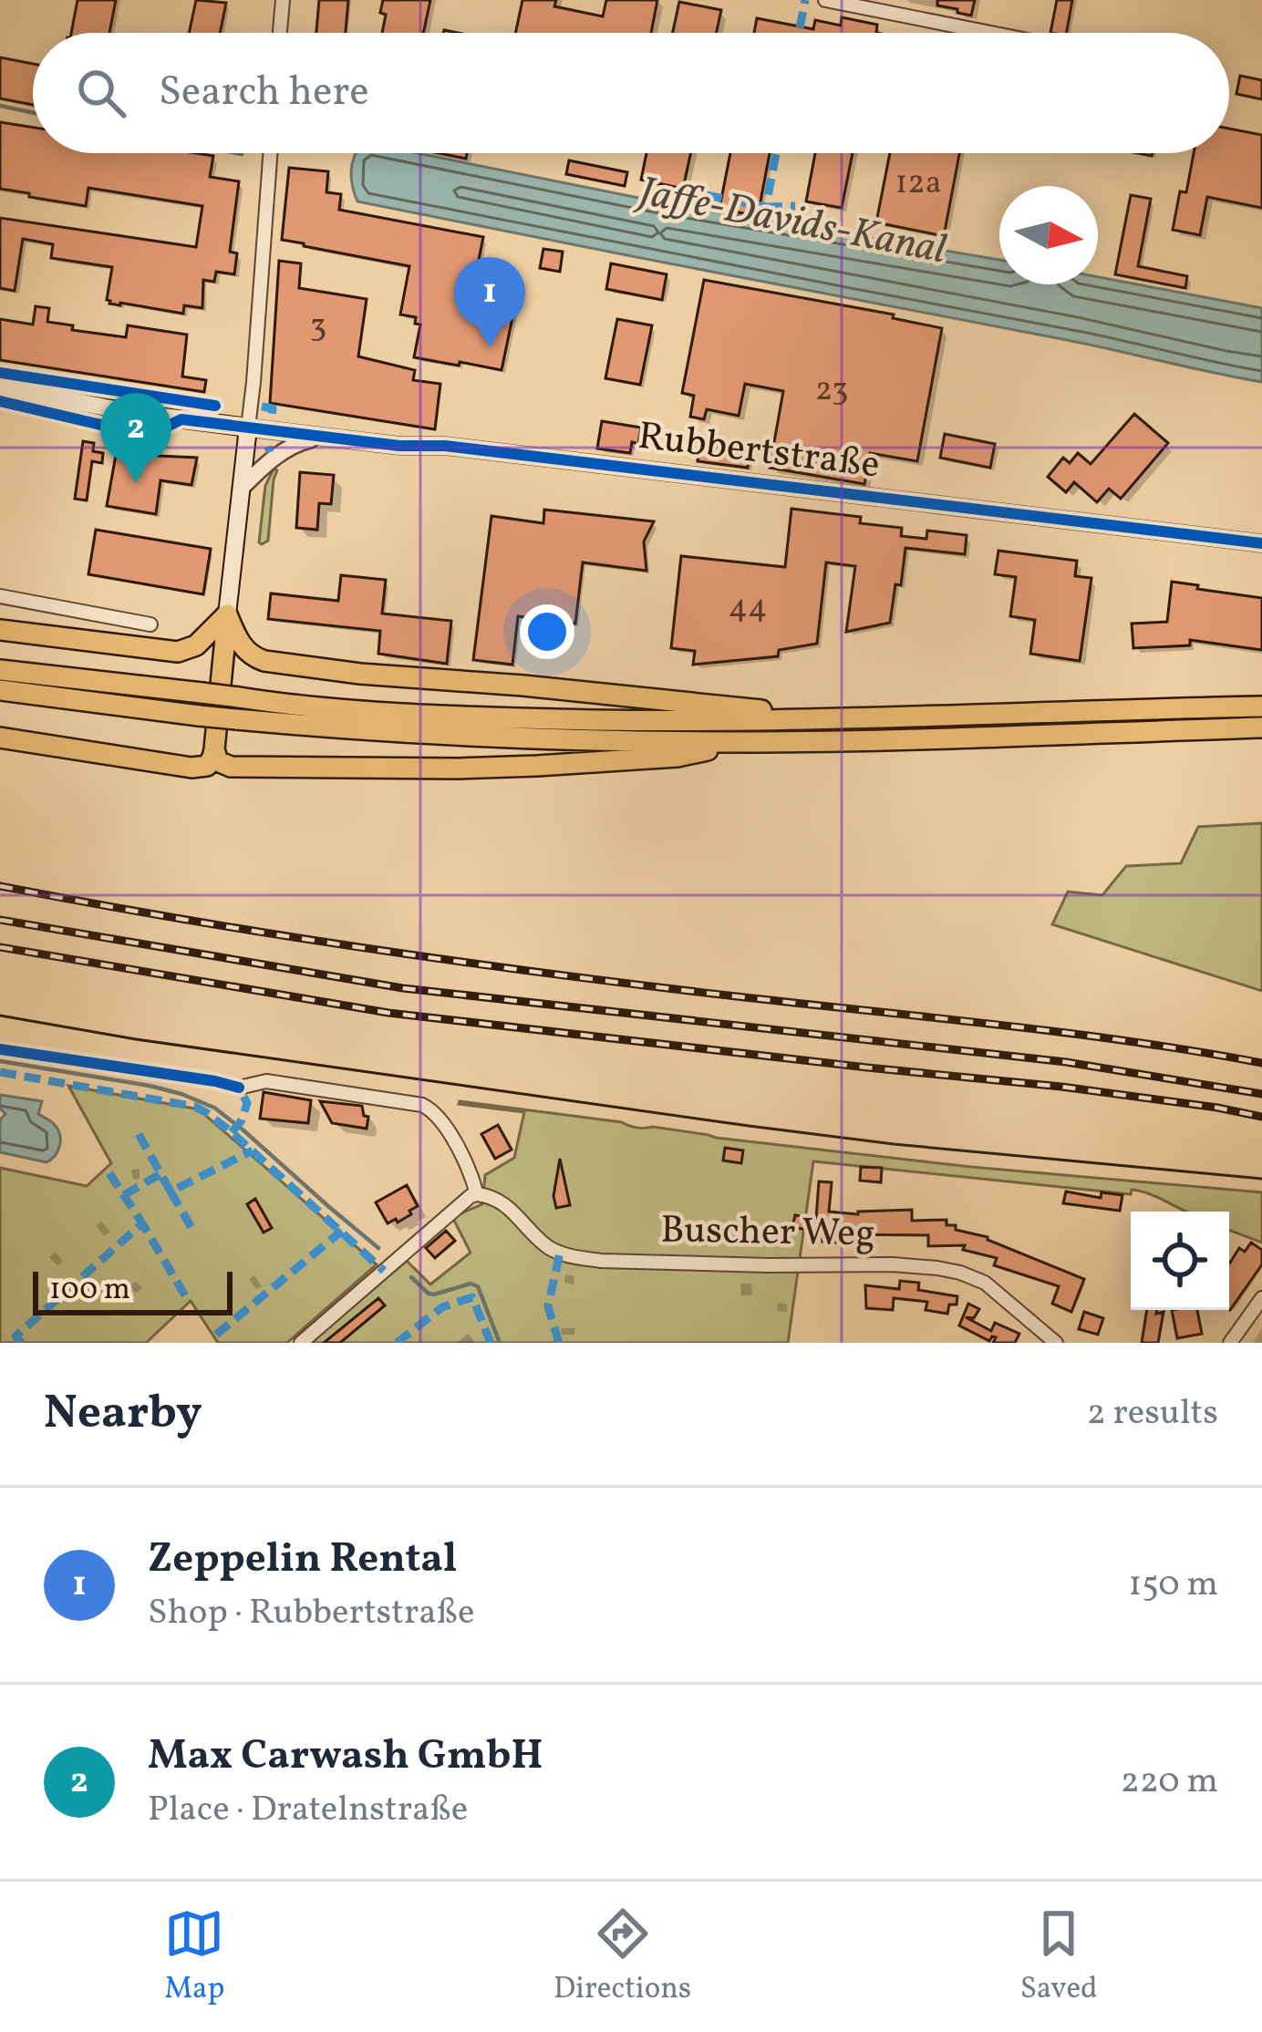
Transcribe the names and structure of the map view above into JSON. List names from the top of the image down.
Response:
{
  "streets": {
    "street": ["Rubbertstraße", "Buscher Weg"]
  },
  "water": ["Jaffe-Davids-Kanal"],
  "house_numbers": [
    "12a",
    "3",
    "23",
    "44"
  ],
  "scale_bar": "100 m",
  "north": "right",
  "page": {
    "search": "Search here",
    "pins": ["1", "2"],
    "scale": "100 m",
    "heading": ["Nearby", "2 results"],
    "list": [
      {
        "mark": "1",
        "name": "Zeppelin Rental",
        "note": "Shop · Rubbertstraße",
        "value": "150 m"
      },
      {
        "mark": "2",
        "name": "Max Carwash GmbH",
        "note": "Place · Dratelnstraße",
        "value": "220 m"
      }
    ],
    "nav": ["Map", "Directions", "Saved"]
  }
}
